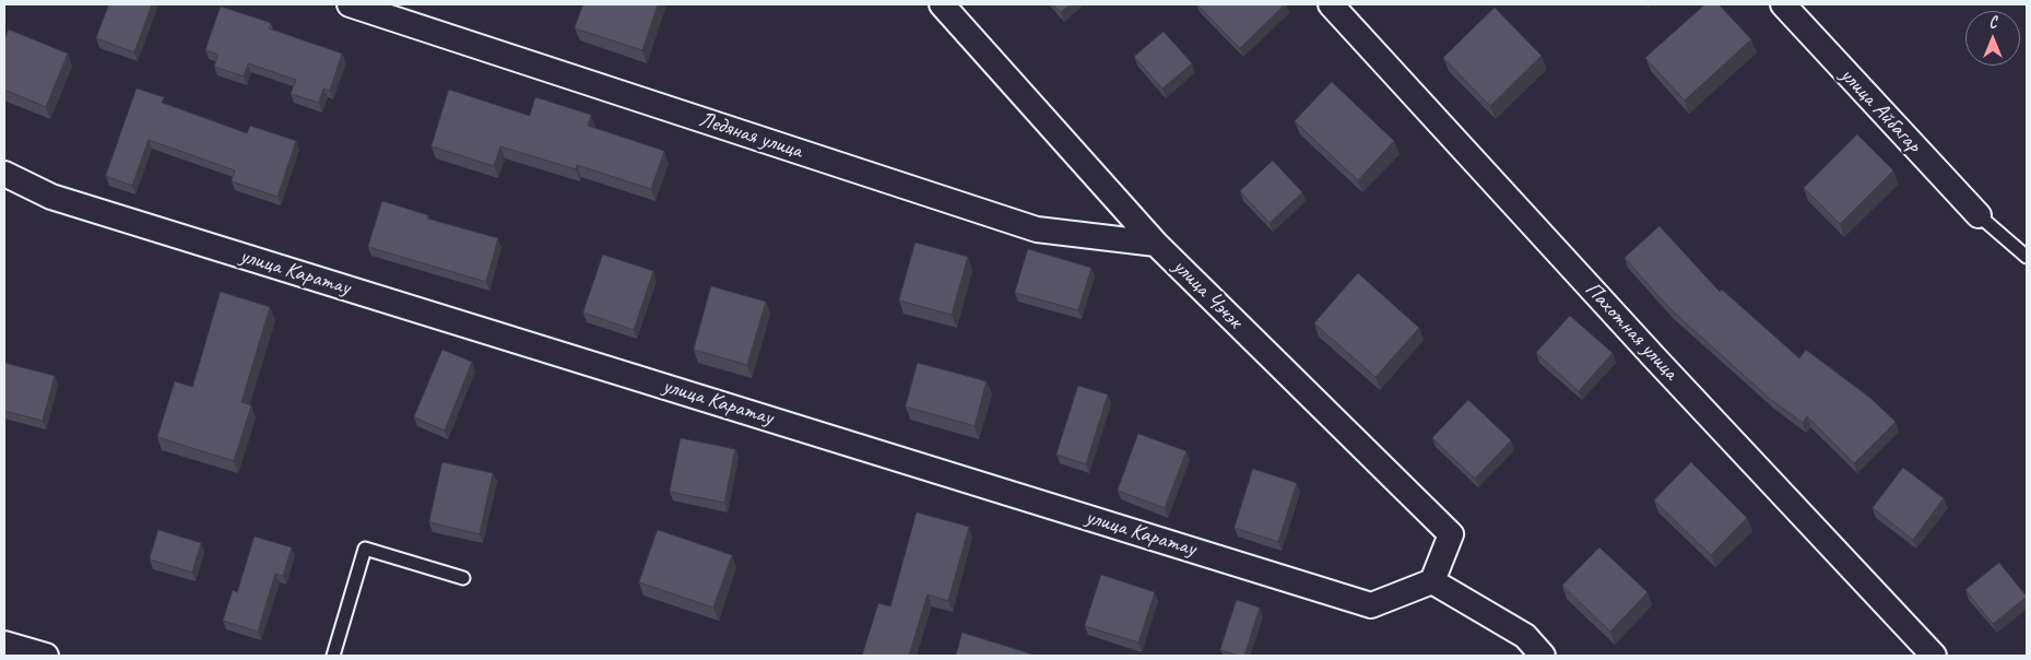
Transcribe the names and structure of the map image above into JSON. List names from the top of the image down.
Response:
{
  "streets": {
    "street": [
      "улица Айбагар",
      "Ледяная улица",
      "улица Каратау",
      "улица Чэчэк",
      "Пахотная улица"
    ]
  },
  "crossings": [
    ["Ледяная улица", "улица Чэчэк"],
    ["улица Каратау", "улица Чэчэк"]
  ],
  "north": "top"
}
